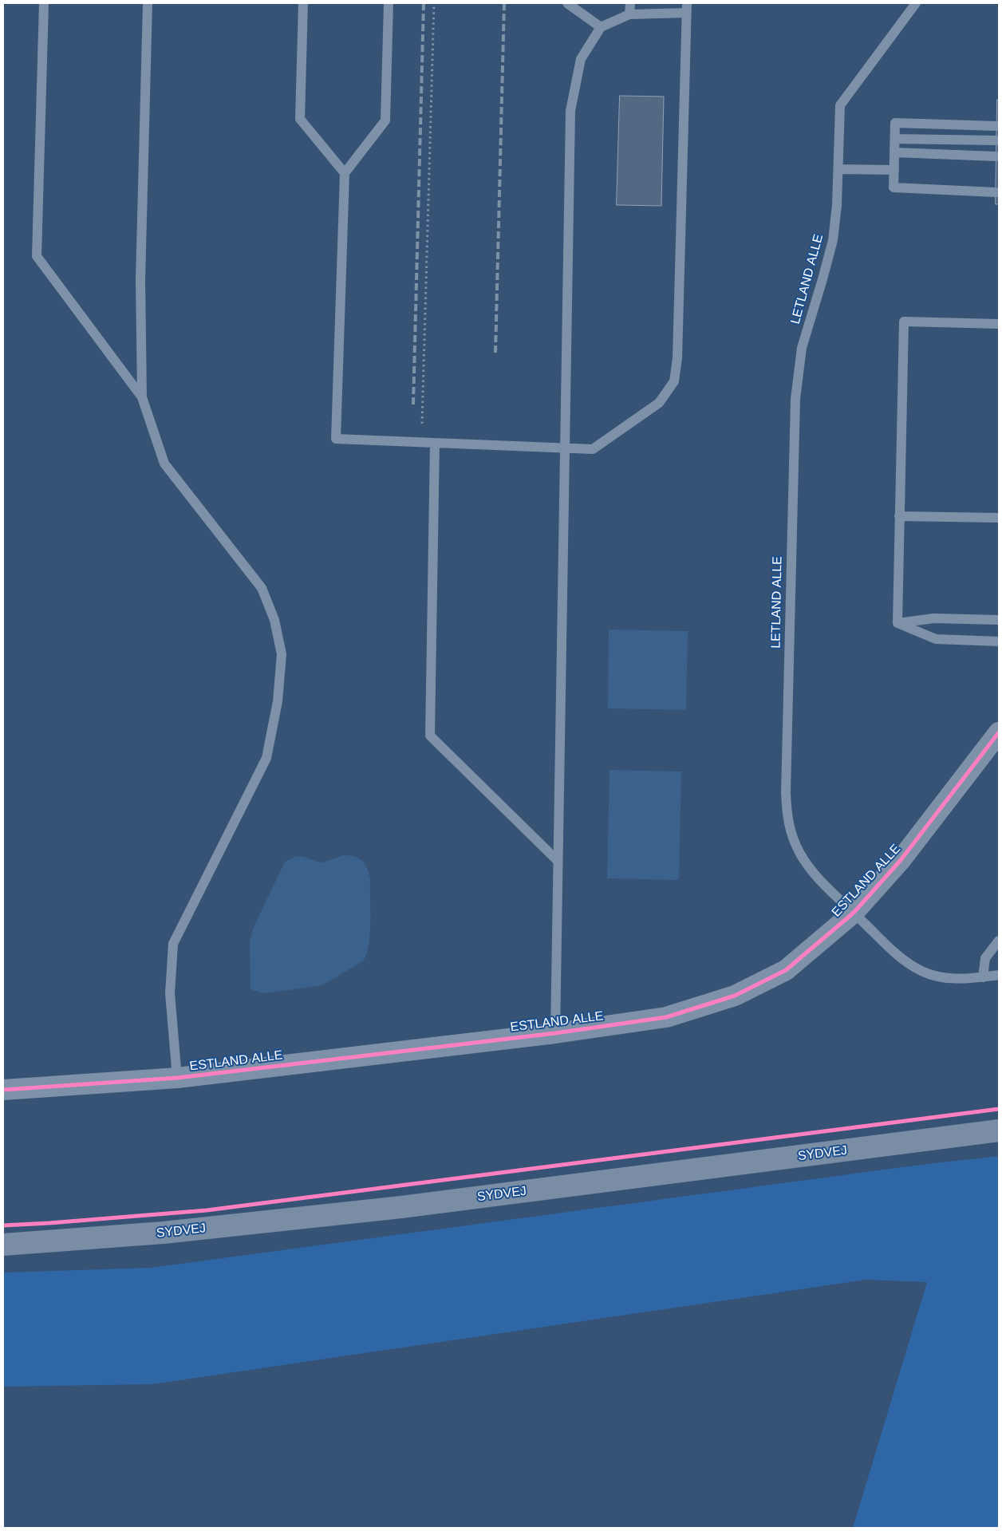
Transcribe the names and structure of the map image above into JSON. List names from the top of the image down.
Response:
{
  "streets": {
    "main road": ["SYDVEJ"],
    "street": ["ESTLAND ALLE"],
    "lane": ["LETLAND ALLE"]
  },
  "crossings": [
    ["LETLAND ALLE", "ESTLAND ALLE"]
  ]
}
